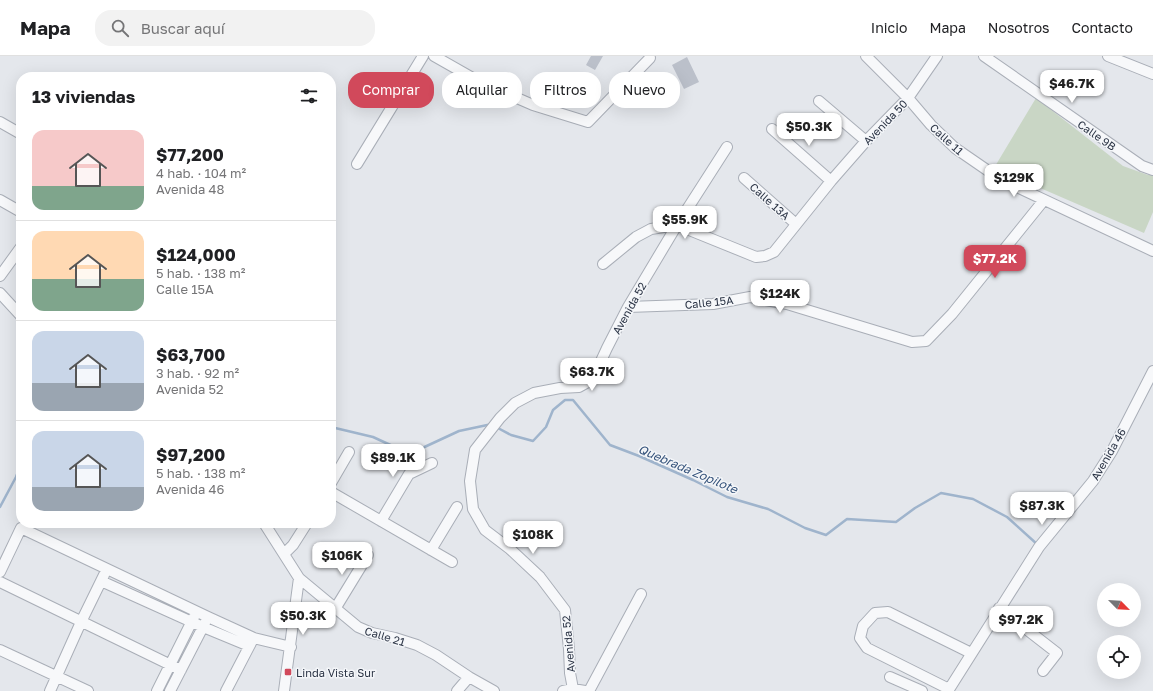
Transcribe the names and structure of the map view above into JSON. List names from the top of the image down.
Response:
{
  "streets": {
    "street": [
      "Avenida 50",
      "Calle 9B",
      "Calle 11",
      "Calle 13A",
      "Calle 15A",
      "Avenida 52",
      "Avenida 46",
      "Calle 21"
    ]
  },
  "crossings": [
    ["Avenida 50", "Calle 11"],
    ["Avenida 50", "Calle 13A"],
    ["Avenida 50", "Avenida 52"],
    ["Calle 11", "Calle 15A"],
    ["Calle 15A", "Avenida 52"]
  ],
  "water": ["Quebrada Zopilote"],
  "places": {
    "transit": ["Linda Vista Sur"]
  },
  "north": "bottom right",
  "page": {
    "header": "Mapa",
    "search": "Buscar aquí",
    "nav": [
      "Inicio",
      "Mapa",
      "Nosotros",
      "Contacto"
    ],
    "price": [
      "$46.7K",
      "$50.3K",
      "$129K",
      "$55.9K",
      "$77.2K",
      "$124K",
      "$63.7K",
      "$89.1K",
      "$87.3K",
      "$108K",
      "$106K",
      "$50.3K",
      "$97.2K"
    ],
    "chip": [
      "Comprar",
      "Alquilar",
      "Filtros",
      "Nuevo"
    ],
    "heading": "13 viviendas",
    "list": [
      {
        "name": "$77,200",
        "note": "4 hab. · 104 m² · Avenida 48"
      },
      {
        "name": "$124,000",
        "note": "5 hab. · 138 m² · Calle 15A"
      },
      {
        "name": "$63,700",
        "note": "3 hab. · 92 m² · Avenida 52"
      },
      {
        "name": "$97,200",
        "note": "5 hab. · 138 m² · Avenida 46"
      }
    ]
  }
}
